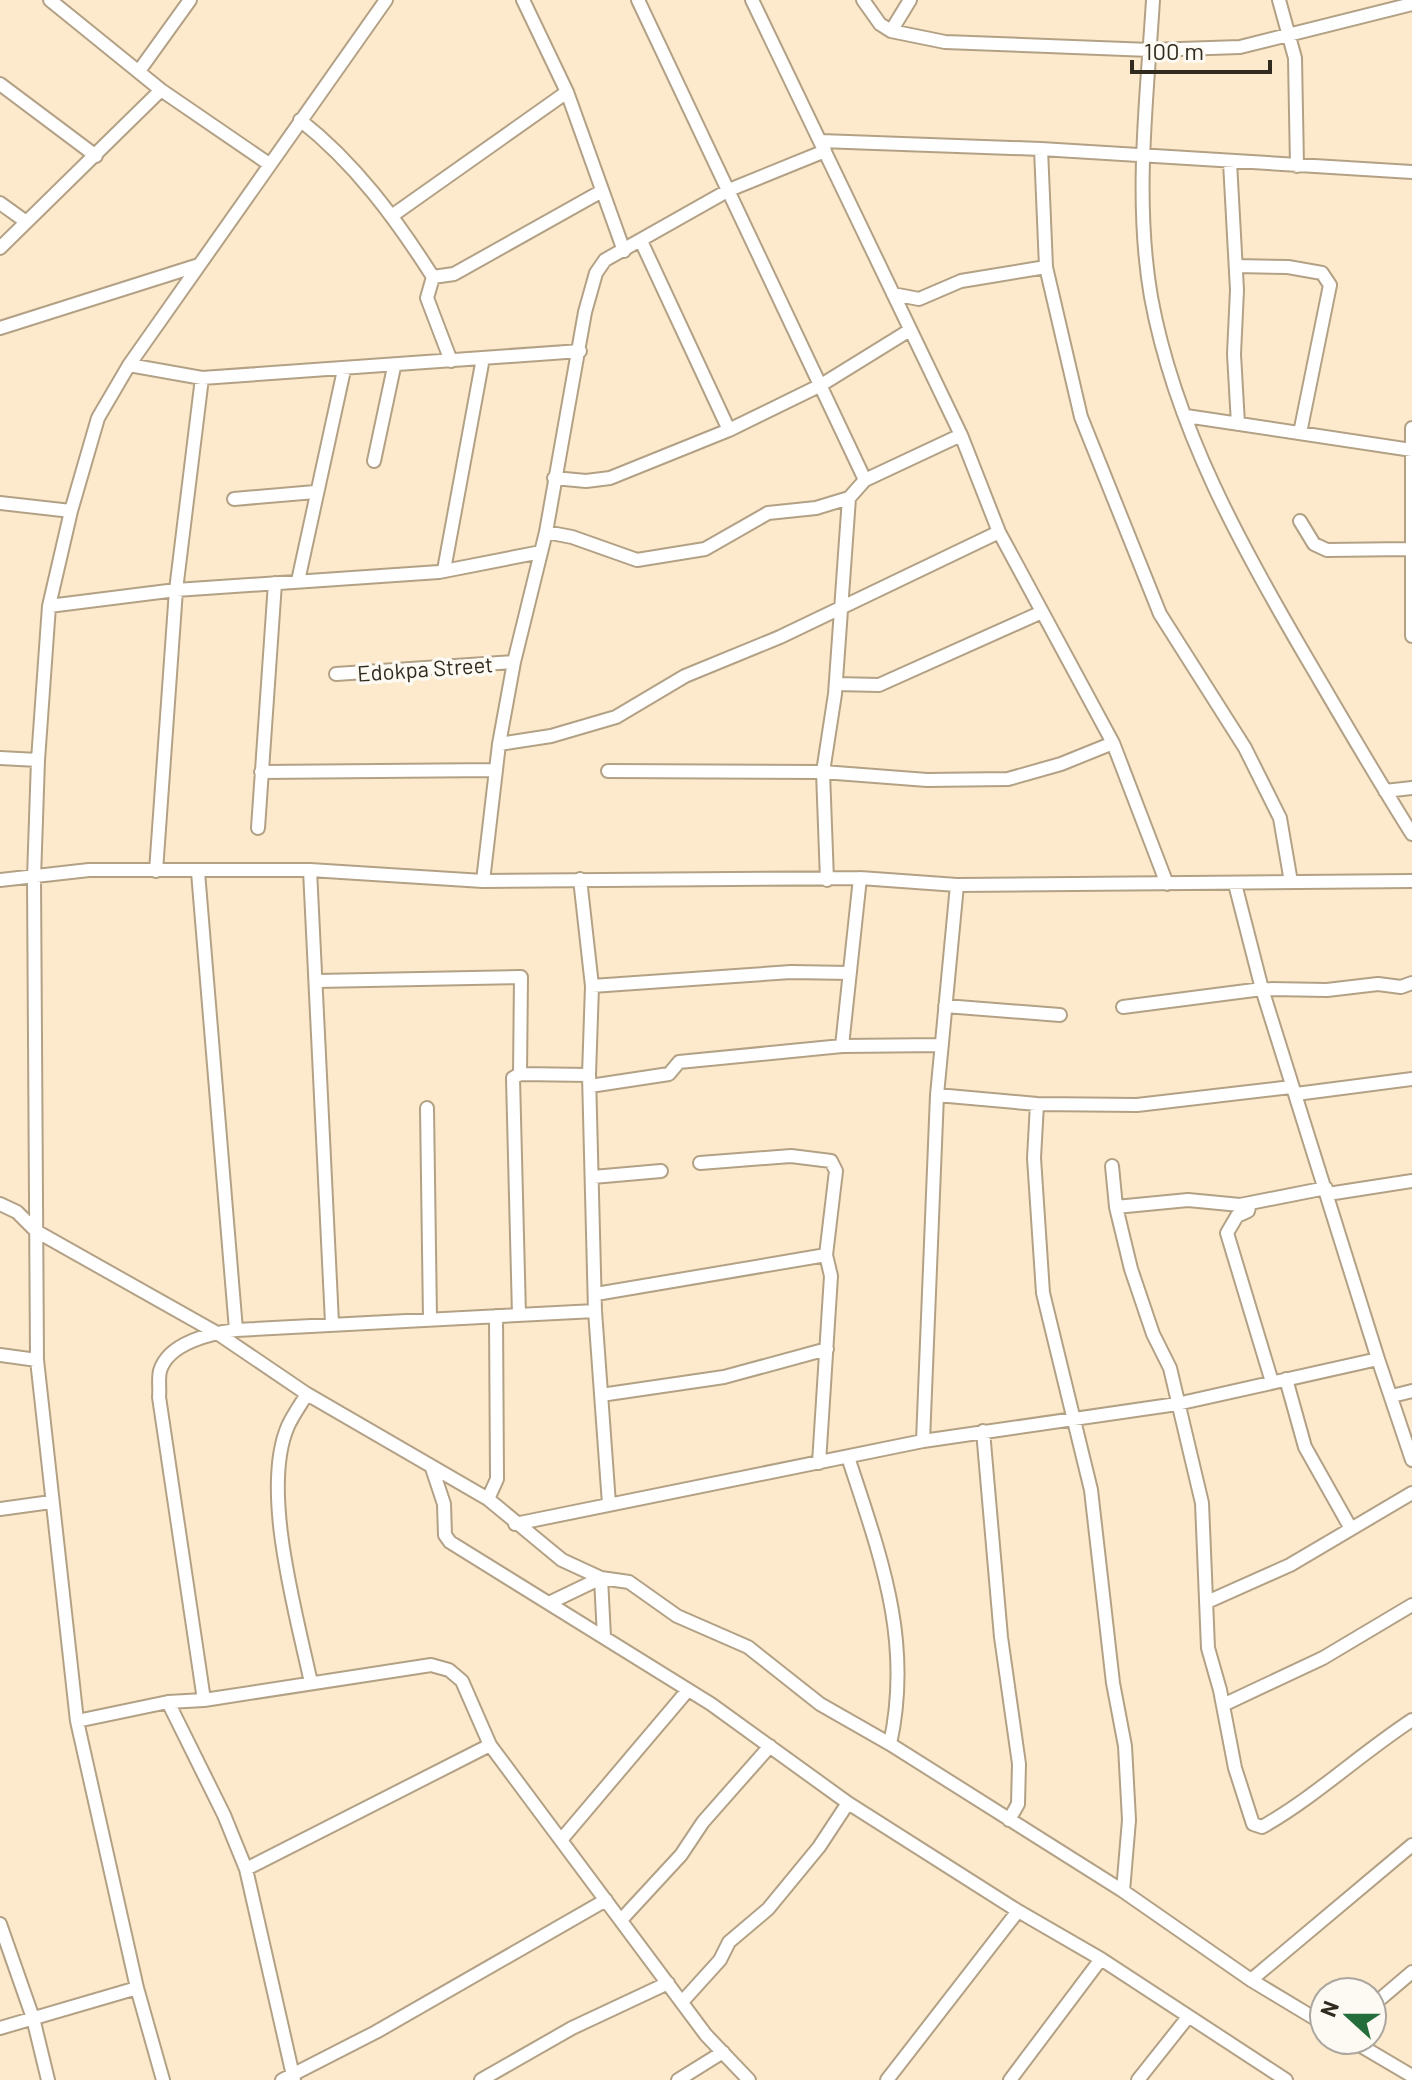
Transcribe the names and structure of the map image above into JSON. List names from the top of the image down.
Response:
{
  "streets": {
    "street": ["Edokpa Street"]
  },
  "scale_bar": "100 m",
  "north": "left"
}
